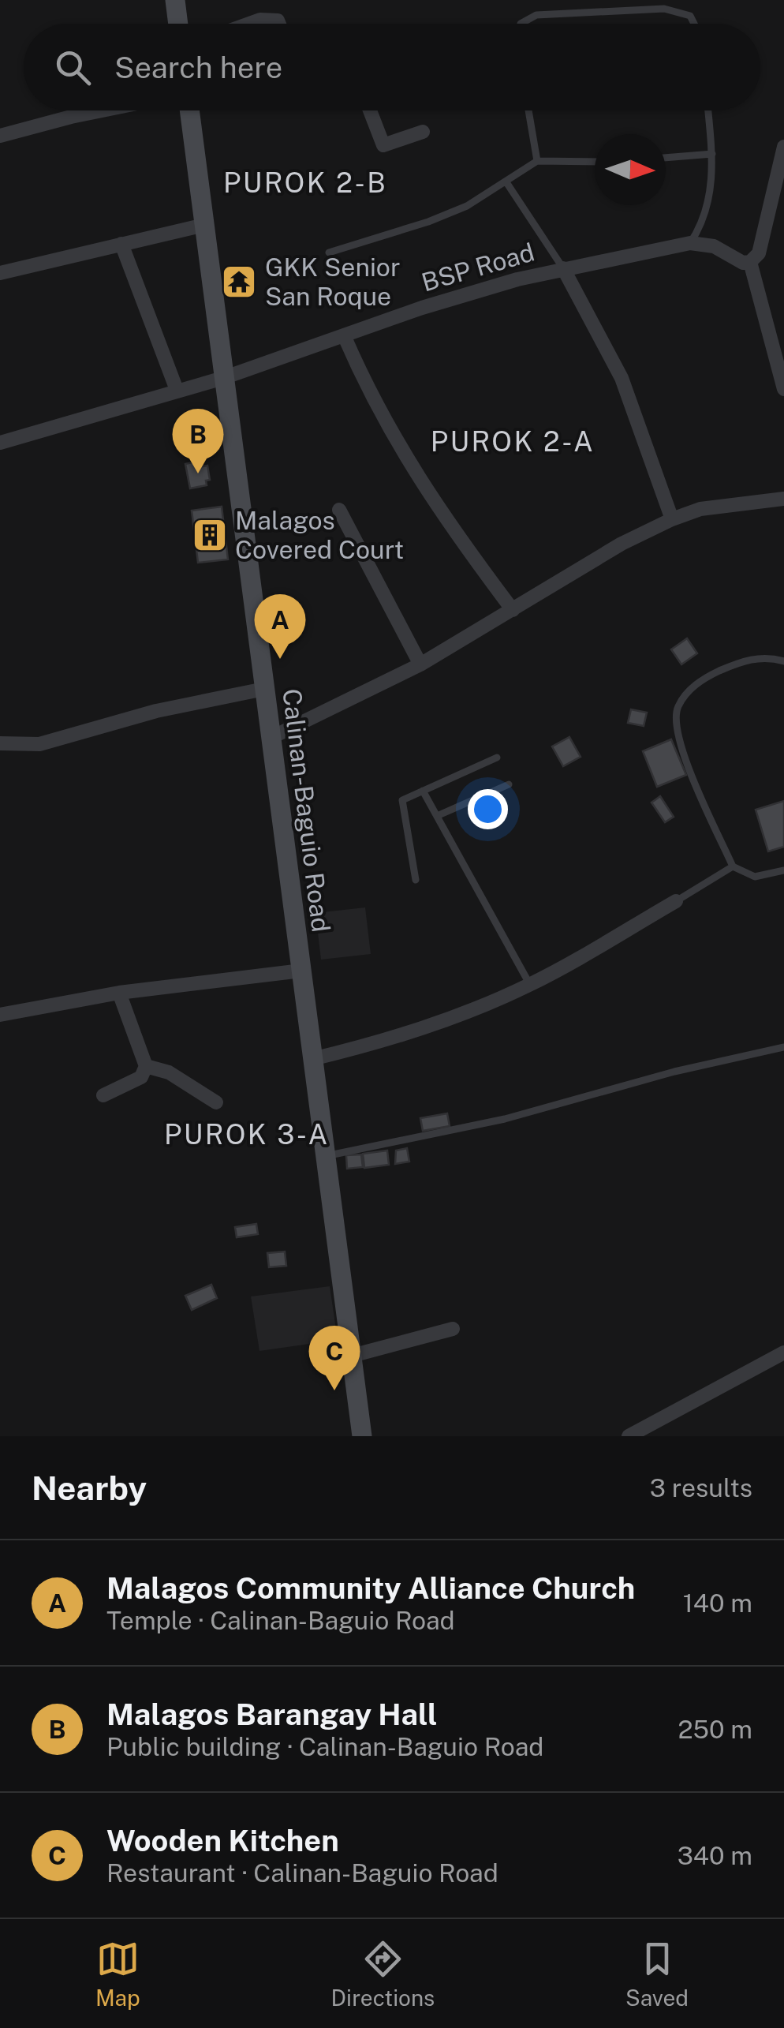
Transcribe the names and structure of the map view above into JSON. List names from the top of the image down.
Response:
{
  "streets": {
    "main road": ["Calinan-Baguio Road"],
    "street": ["BSP Road"]
  },
  "crossings": [
    ["BSP Road", "Calinan-Baguio Road"]
  ],
  "districts": ["PUROK 2-B", "PUROK 2-A", "PUROK 3-A"],
  "places": {
    "temple": ["GKK Senior San Roque"],
    "building": ["Malagos Covered Court"]
  },
  "north": "right",
  "page": {
    "search": "Search here",
    "pins": ["B", "A", "C"],
    "heading": ["Nearby", "3 results"],
    "list": [
      {
        "mark": "A",
        "name": "Malagos Community Alliance Church",
        "note": "Temple · Calinan-Baguio Road",
        "value": "140 m"
      },
      {
        "mark": "B",
        "name": "Malagos Barangay Hall",
        "note": "Public building · Calinan-Baguio Road",
        "value": "250 m"
      },
      {
        "mark": "C",
        "name": "Wooden Kitchen",
        "note": "Restaurant · Calinan-Baguio Road",
        "value": "340 m"
      }
    ],
    "nav": ["Map", "Directions", "Saved"]
  }
}
